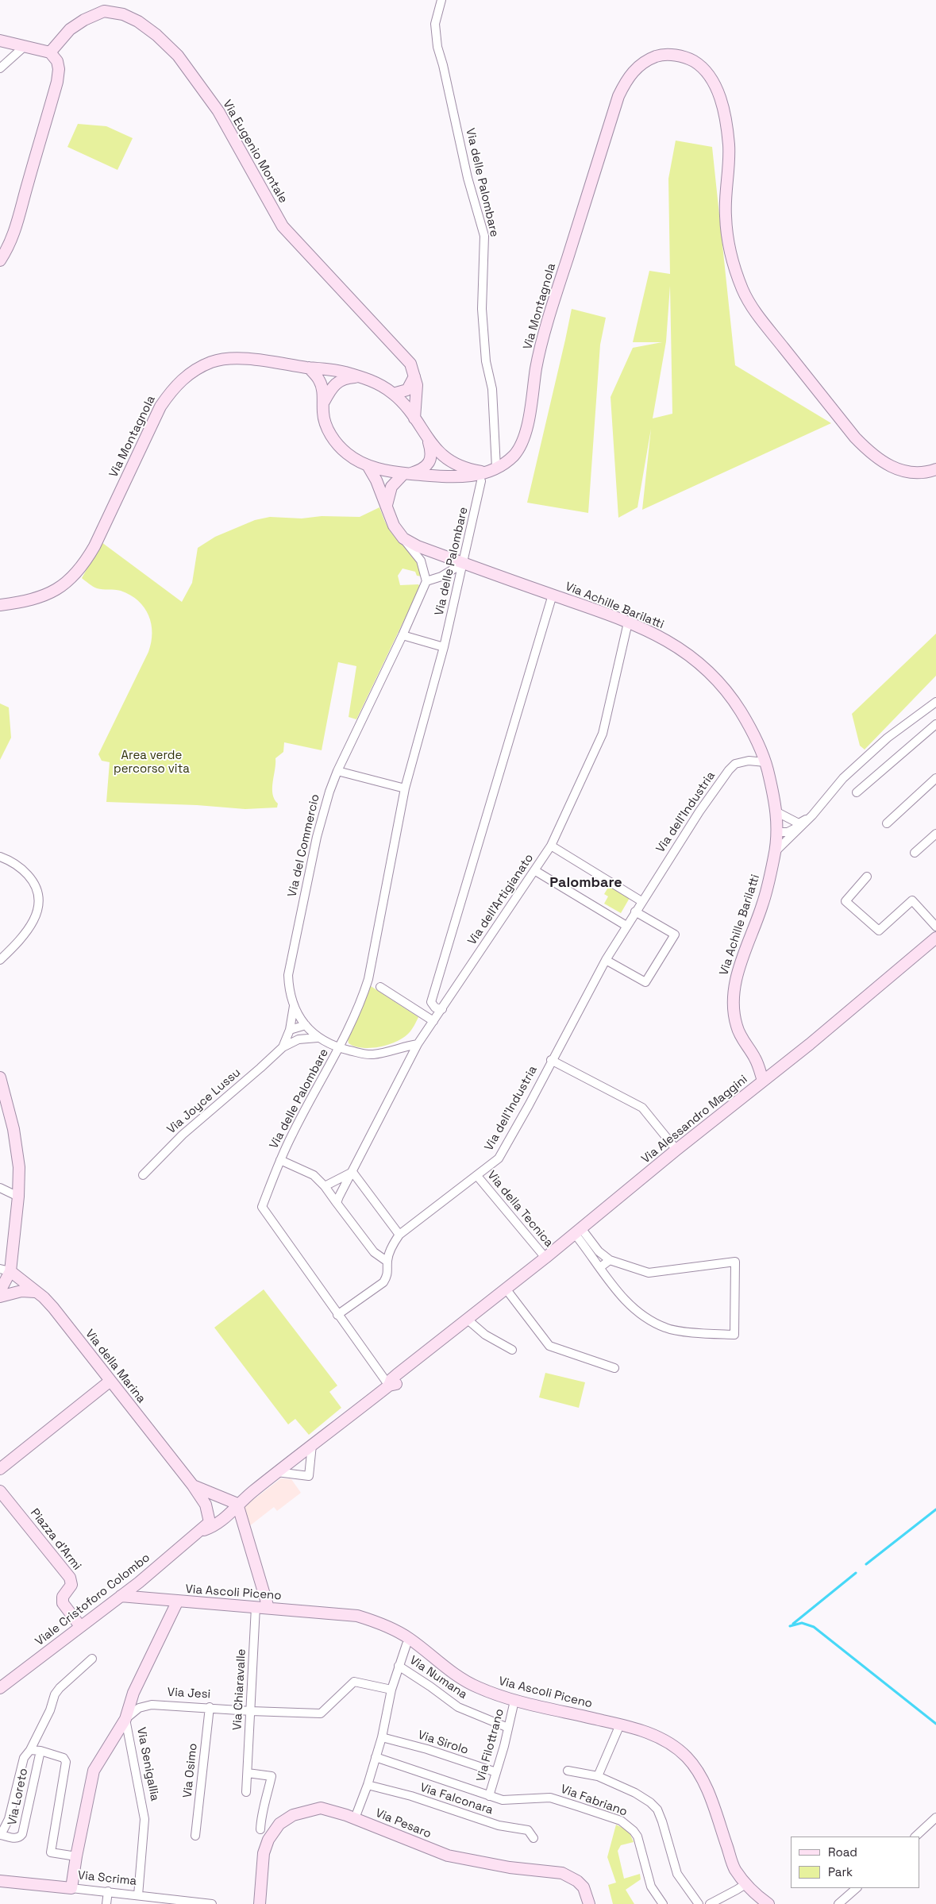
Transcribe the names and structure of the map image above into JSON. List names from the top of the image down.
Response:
{
  "streets": {
    "street": [
      "Via Eugenio Montale",
      "Via delle Palombare",
      "Via Montagnola",
      "Via Achille Barilatti",
      "Via dell'Industria",
      "Via del Commercio",
      "Via dell'Artigianato",
      "Via Joyce Lussu",
      "Via Alessandro Maggini",
      "Via della Tecnica",
      "Via della Marina",
      "Piazza d'Armi",
      "Via Ascoli Piceno",
      "Viale Cristoforo Colombo",
      "Via Numana",
      "Via Chiaravalle",
      "Via Jesi",
      "Via Sirolo",
      "Via Filottrano",
      "Via Senigallia",
      "Via Osimo",
      "Via Loreto",
      "Via Falconara",
      "Via Fabriano",
      "Via Pesaro",
      "Via Scrima"
    ]
  },
  "crossings": [
    ["Via Eugenio Montale", "Via Montagnola"],
    ["Via Eugenio Montale", "Via Achille Barilatti"],
    ["Via delle Palombare", "Via Montagnola"],
    ["Via delle Palombare", "Via Achille Barilatti"],
    ["Via delle Palombare", "Via del Commercio"],
    ["Via delle Palombare", "Via Alessandro Maggini"],
    ["Via delle Palombare", "Viale Cristoforo Colombo"],
    ["Via Montagnola", "Via Achille Barilatti"],
    ["Via Achille Barilatti", "Via dell'Industria"],
    ["Via Achille Barilatti", "Via del Commercio"],
    ["Via Achille Barilatti", "Via dell'Artigianato"],
    ["Via Achille Barilatti", "Via Alessandro Maggini"],
    ["Via dell'Industria", "Via della Tecnica"],
    ["Via del Commercio", "Via dell'Artigianato"],
    ["Via del Commercio", "Via Joyce Lussu"],
    ["Via Alessandro Maggini", "Via della Tecnica"],
    ["Via Alessandro Maggini", "Viale Cristoforo Colombo"],
    ["Via della Marina", "Viale Cristoforo Colombo"],
    ["Piazza d'Armi", "Viale Cristoforo Colombo"],
    ["Via Ascoli Piceno", "Viale Cristoforo Colombo"],
    ["Via Ascoli Piceno", "Via Chiaravalle"],
    ["Via Ascoli Piceno", "Via Filottrano"],
    ["Via Ascoli Piceno", "Via Senigallia"],
    ["Via Numana", "Via Filottrano"],
    ["Via Chiaravalle", "Via Jesi"],
    ["Via Jesi", "Via Senigallia"],
    ["Via Jesi", "Via Osimo"],
    ["Via Jesi", "Via Scrima"],
    ["Via Sirolo", "Via Filottrano"],
    ["Via Filottrano", "Via Fabriano"],
    ["Via Senigallia", "Via Scrima"]
  ],
  "districts": ["Palombare"],
  "parks": ["Area verde percorso vita"],
  "legend": ["Road", "Park"]
}
